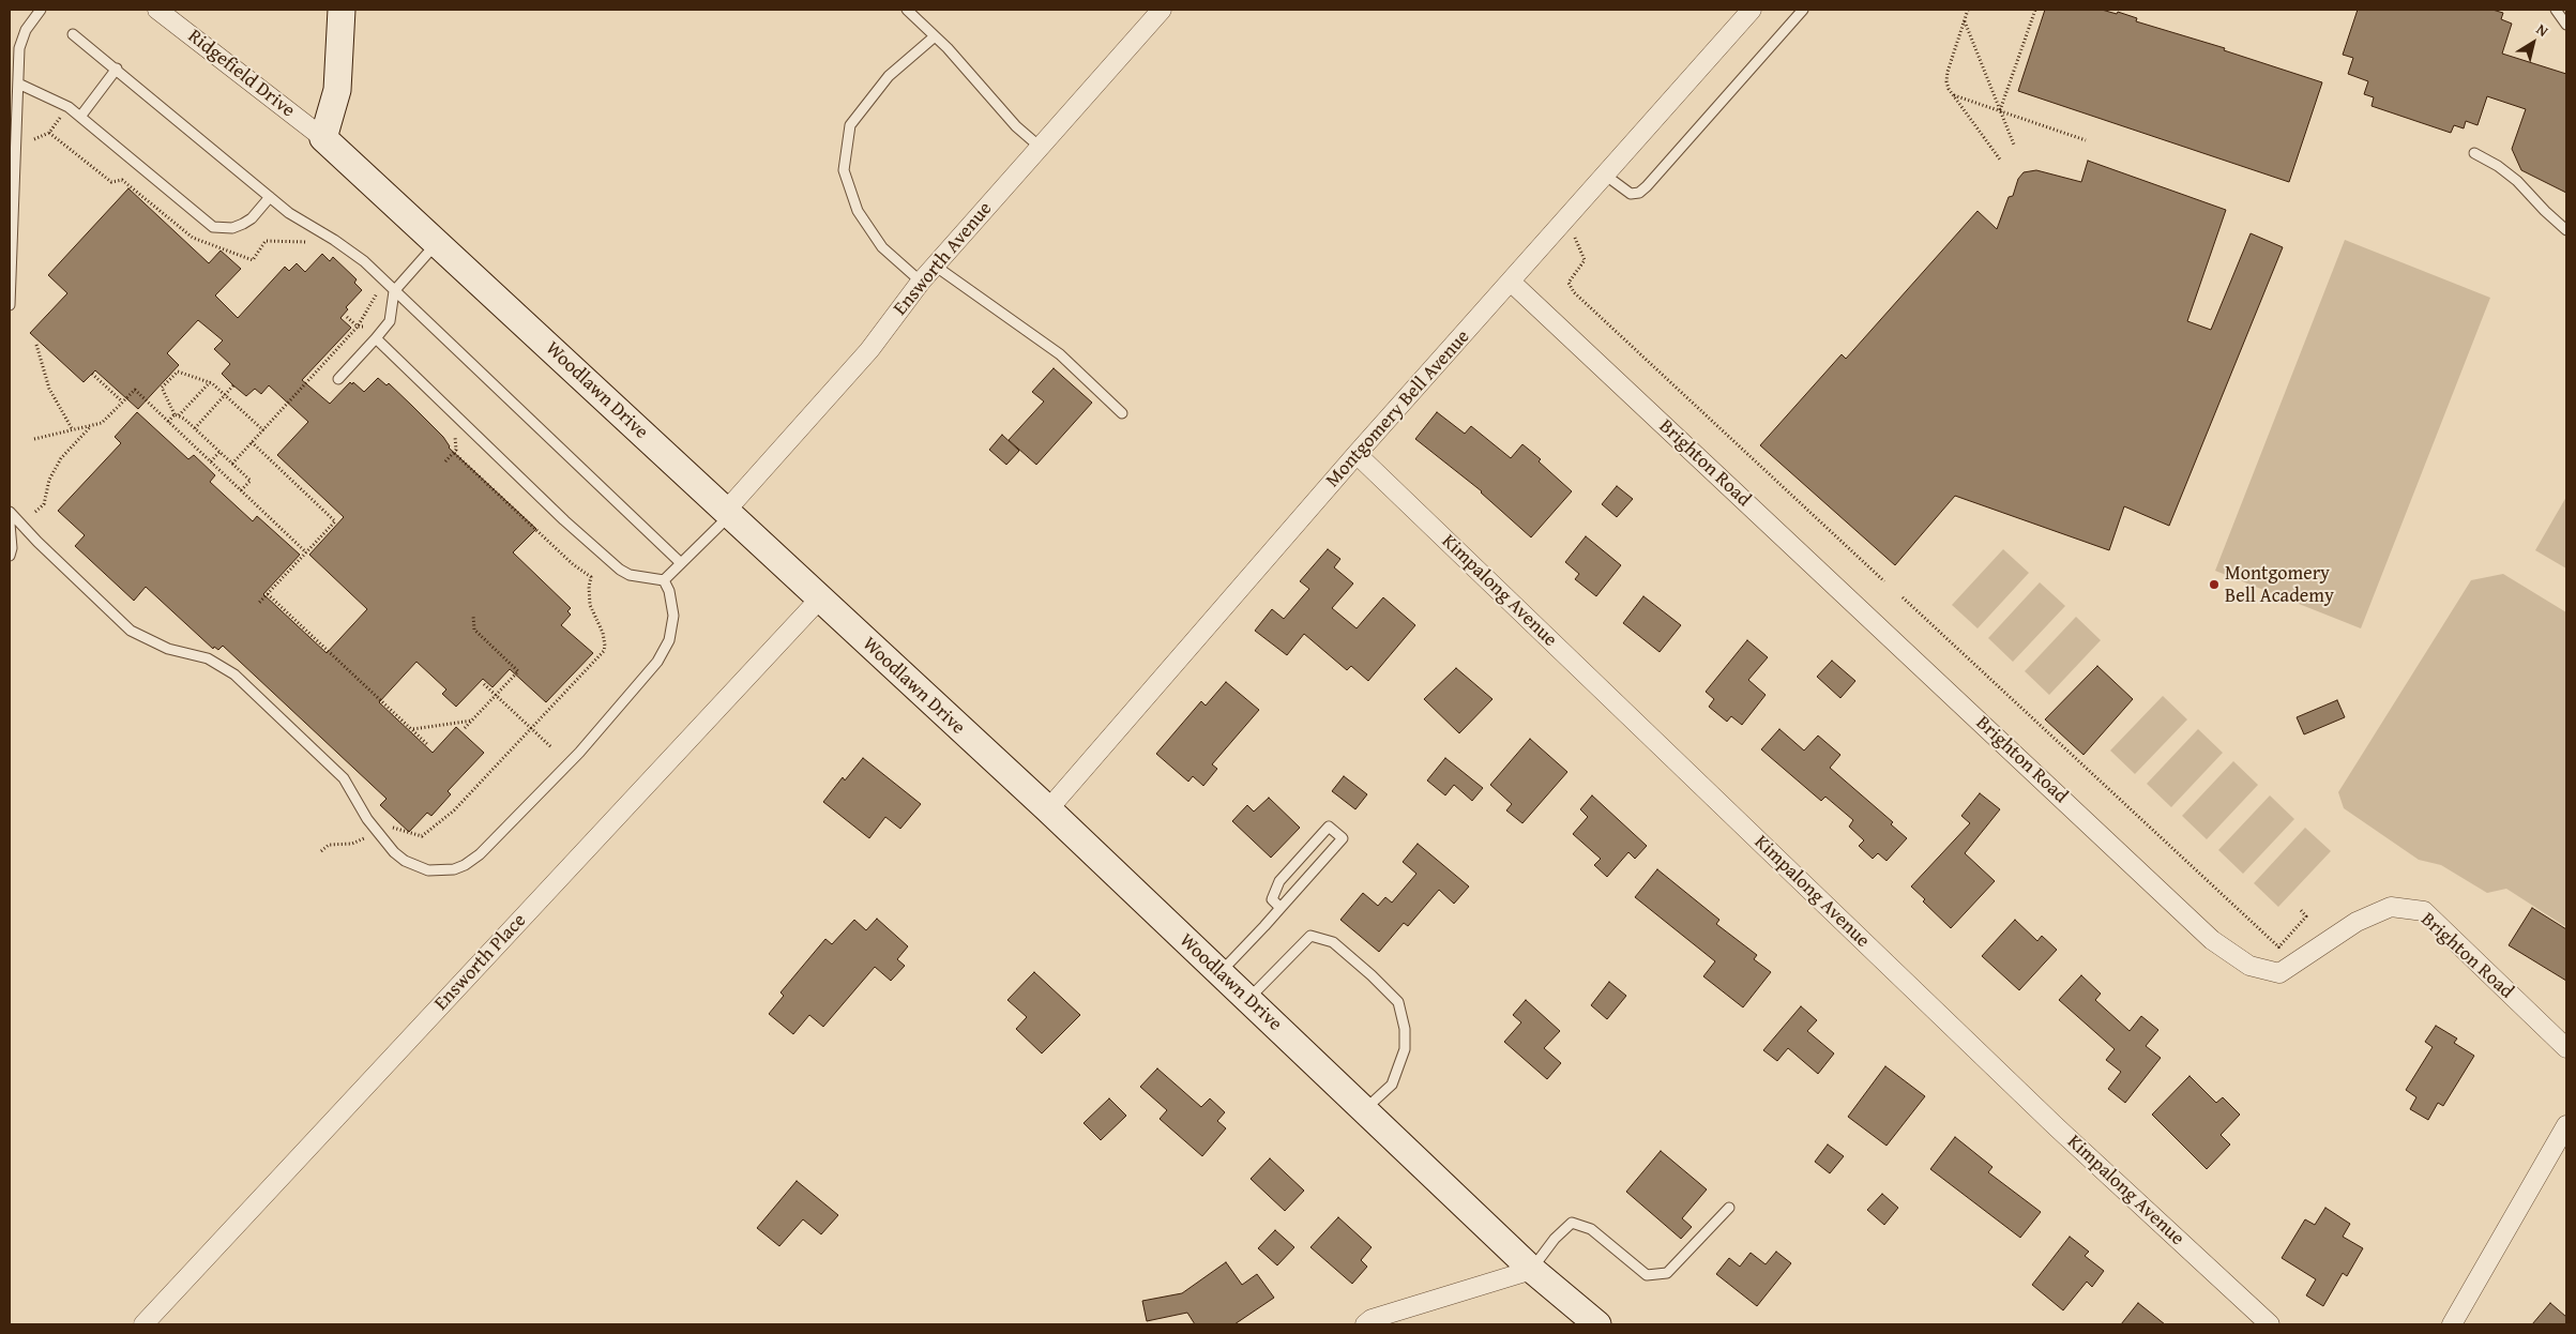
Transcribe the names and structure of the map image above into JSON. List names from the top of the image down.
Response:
{
  "streets": {
    "main road": ["Woodlawn Drive"],
    "street": [
      "Ridgefield Drive",
      "Ensworth Avenue",
      "Montgomery Bell Avenue",
      "Brighton Road",
      "Kimpalong Avenue",
      "Ensworth Place"
    ]
  },
  "crossings": [
    ["Ridgefield Drive", "Woodlawn Drive"],
    ["Ensworth Avenue", "Woodlawn Drive"],
    ["Woodlawn Drive", "Montgomery Bell Avenue"],
    ["Woodlawn Drive", "Ensworth Place"],
    ["Montgomery Bell Avenue", "Brighton Road"],
    ["Montgomery Bell Avenue", "Kimpalong Avenue"]
  ],
  "places": ["Montgomery Bell Academy"],
  "north": "top right"
}
